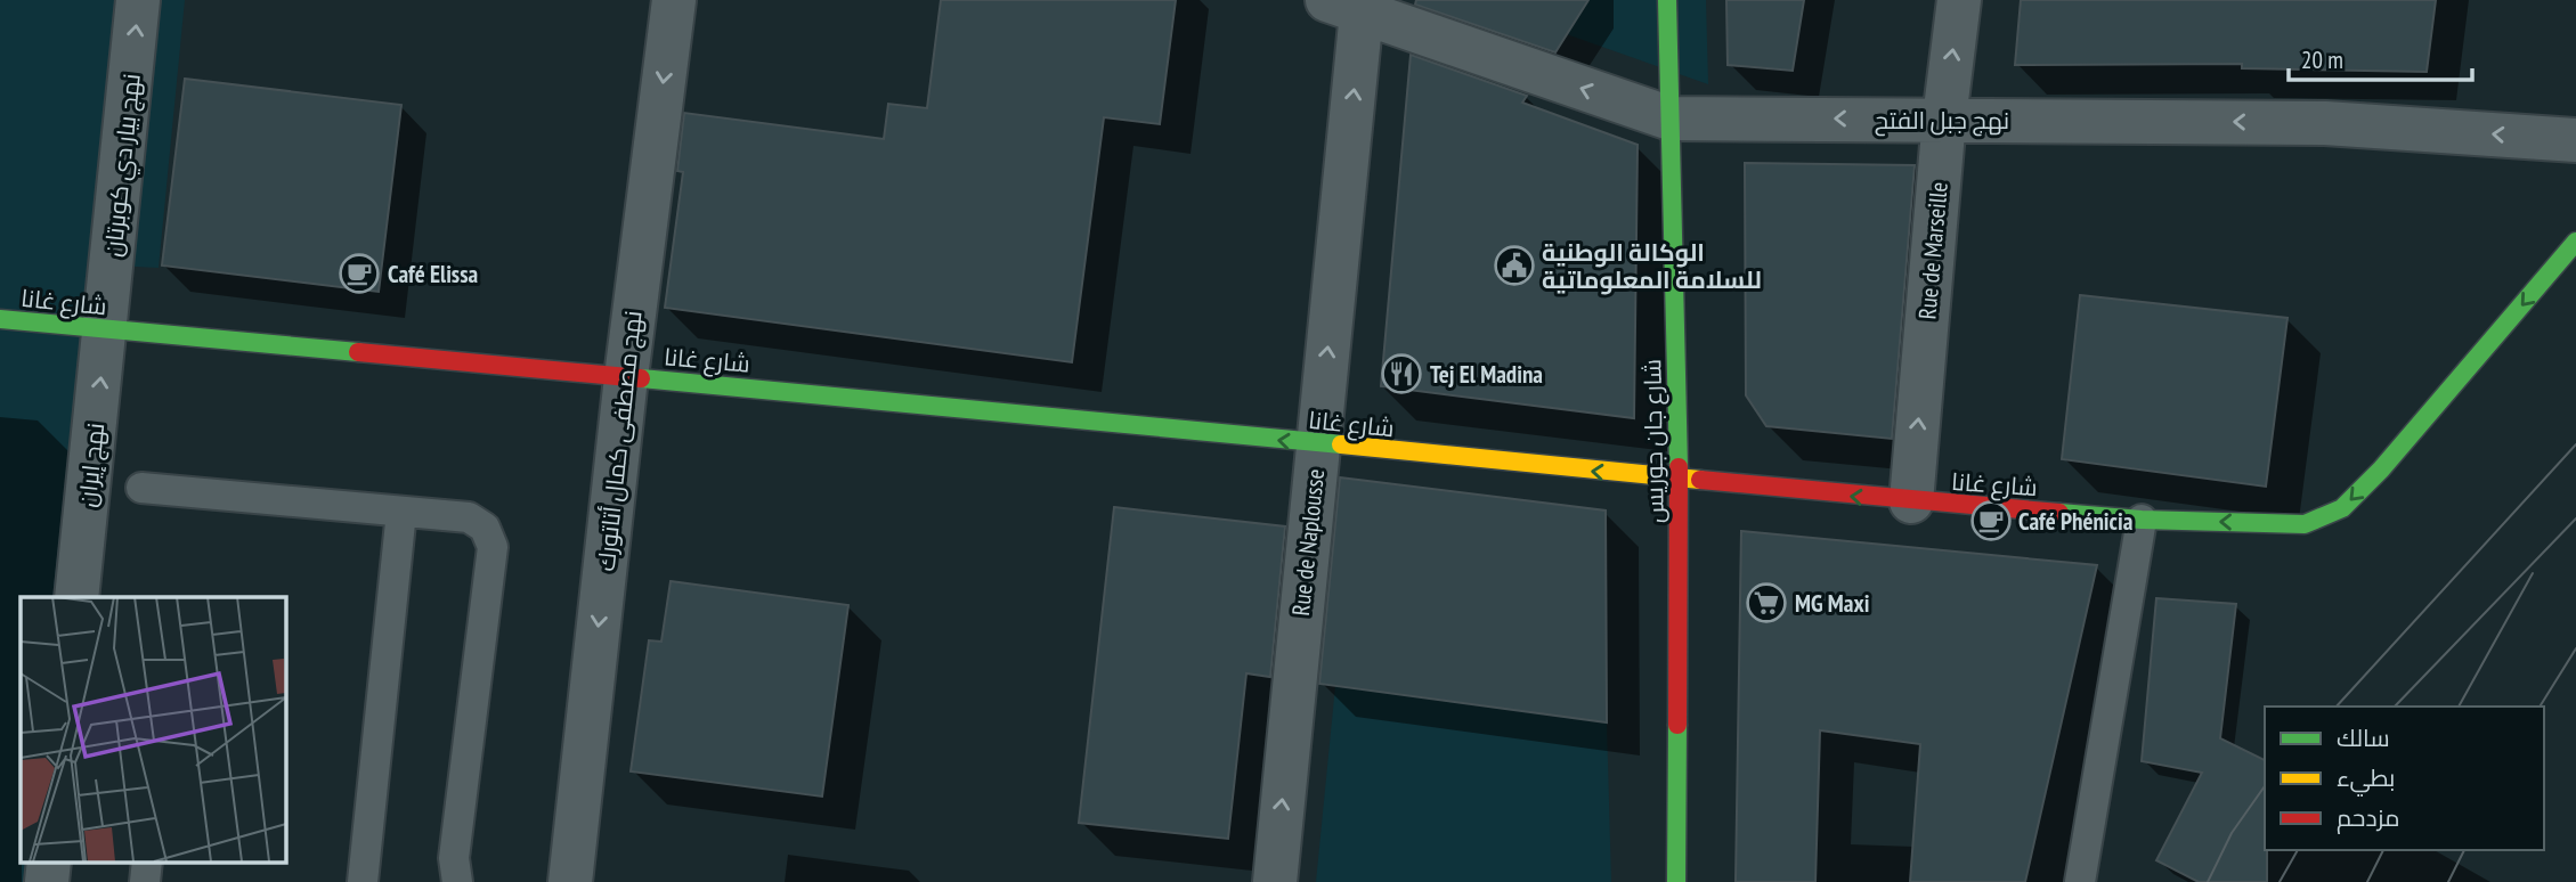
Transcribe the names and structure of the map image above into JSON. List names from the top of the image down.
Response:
{
  "streets": {
    "main road": ["شارع غانا", "شارع جان جوريس"],
    "street": [
      "نهج جبل الفتح",
      "نهج بيار دي كوبرتان",
      "Rue de Marseille",
      "نهج مصطفى كمال أتاتورك",
      "نهج إيران",
      "Rue de Naplousse"
    ]
  },
  "crossings": [
    ["نهج جبل الفتح", "Rue de Marseille"],
    ["نهج جبل الفتح", "شارع جان جوريس"],
    ["نهج جبل الفتح", "Rue de Naplousse"],
    ["نهج بيار دي كوبرتان", "شارع غانا"],
    ["نهج بيار دي كوبرتان", "نهج إيران"],
    ["Rue de Marseille", "شارع غانا"],
    ["شارع غانا", "نهج مصطفى كمال أتاتورك"],
    ["شارع غانا", "شارع جان جوريس"],
    ["شارع غانا", "نهج إيران"],
    ["شارع غانا", "Rue de Naplousse"]
  ],
  "one_way": [
    "نهج جبل الفتح",
    "نهج بيار دي كوبرتان",
    "Rue de Marseille",
    "شارع غانا",
    "نهج مصطفى كمال أتاتورك",
    "نهج إيران",
    "Rue de Naplousse"
  ],
  "places": {
    "public building": ["الوكالة الوطنية للسلامة المعلوماتية"],
    "cafe": ["Café Elissa", "Café Phénicia"],
    "restaurant": ["Tej El Madina"],
    "supermarket": ["MG Maxi"]
  },
  "legend": ["سالك", "بطيء", "مزدحم"],
  "scale_bar": "20 m"
}
